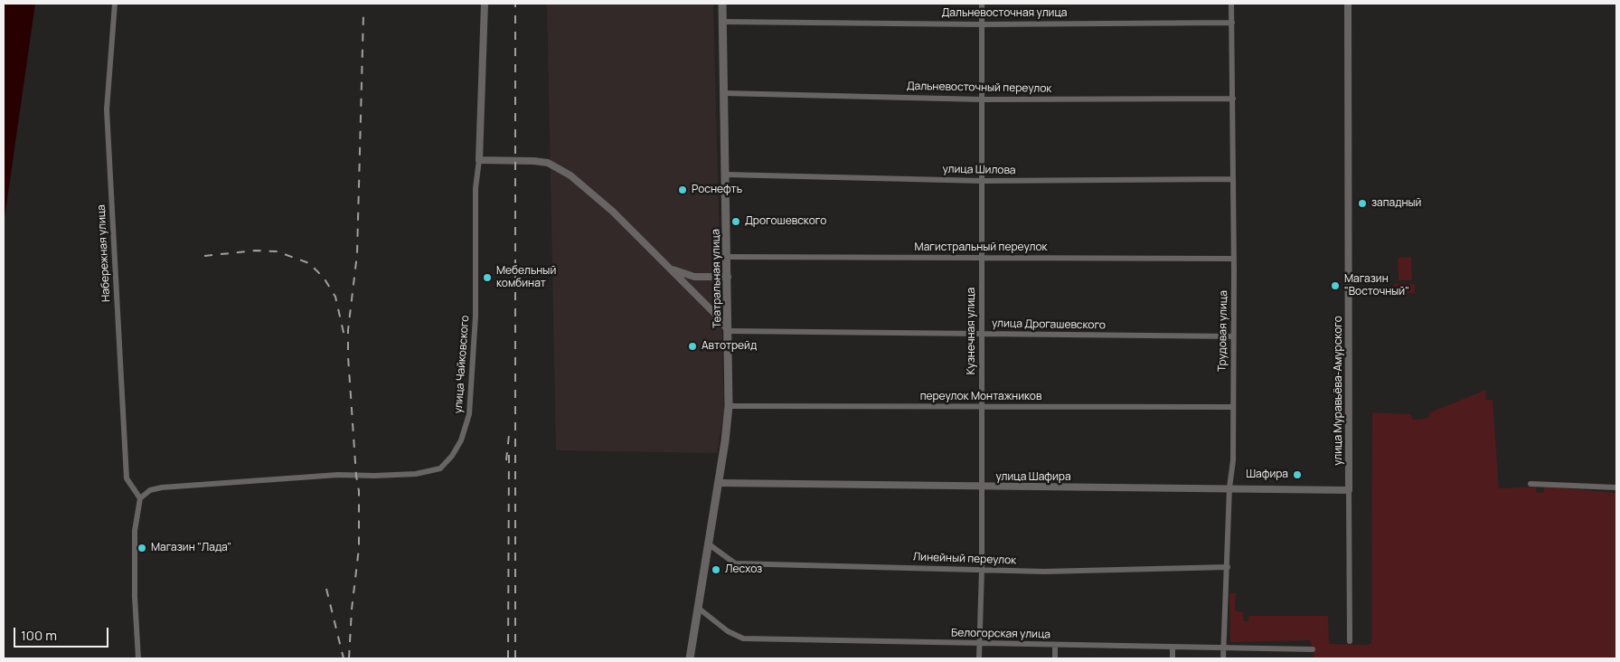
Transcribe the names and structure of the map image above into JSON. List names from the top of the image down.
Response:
{
  "streets": {
    "main road": ["Театральная улица"],
    "street": [
      "Дальневосточная улица",
      "Дальневосточный переулок",
      "улица Шилова",
      "Магистральный переулок",
      "Набережная улица",
      "улица Дрогашевского",
      "Кузнечная улица",
      "Трудовая улица",
      "улица Чайковского",
      "улица Муравьёва-Амурского",
      "переулок Монтажников",
      "улица Шафира",
      "Линейный переулок",
      "Белогорская улица"
    ]
  },
  "crossings": [
    ["Дальневосточная улица", "Театральная улица"],
    ["Дальневосточная улица", "Кузнечная улица"],
    ["Дальневосточная улица", "Трудовая улица"],
    ["Дальневосточный переулок", "Театральная улица"],
    ["Дальневосточный переулок", "Кузнечная улица"],
    ["Дальневосточный переулок", "Трудовая улица"],
    ["улица Шилова", "Театральная улица"],
    ["улица Шилова", "Кузнечная улица"],
    ["улица Шилова", "Трудовая улица"],
    ["Магистральный переулок", "Театральная улица"],
    ["Магистральный переулок", "Кузнечная улица"],
    ["Магистральный переулок", "Трудовая улица"],
    ["Набережная улица", "улица Чайковского"],
    ["Театральная улица", "улица Дрогашевского"],
    ["Театральная улица", "переулок Монтажников"],
    ["Театральная улица", "улица Шафира"],
    ["Театральная улица", "Линейный переулок"],
    ["Театральная улица", "Белогорская улица"],
    ["улица Дрогашевского", "Кузнечная улица"],
    ["улица Дрогашевского", "Трудовая улица"],
    ["Кузнечная улица", "переулок Монтажников"],
    ["Кузнечная улица", "улица Шафира"],
    ["Кузнечная улица", "Линейный переулок"],
    ["Кузнечная улица", "Белогорская улица"],
    ["Трудовая улица", "переулок Монтажников"],
    ["Трудовая улица", "улица Шафира"],
    ["Трудовая улица", "Линейный переулок"],
    ["Трудовая улица", "Белогорская улица"],
    ["улица Муравьёва-Амурского", "улица Шафира"]
  ],
  "places": [
    "Роснефть",
    "западный",
    "Дрогошевского",
    "Мебельный комбинат",
    "Магазин \"Восточный\"",
    "Автотрейд",
    "Шафира",
    "Магазин \"Лада\"",
    "Лесхоз"
  ],
  "scale_bar": "100 m"
}
